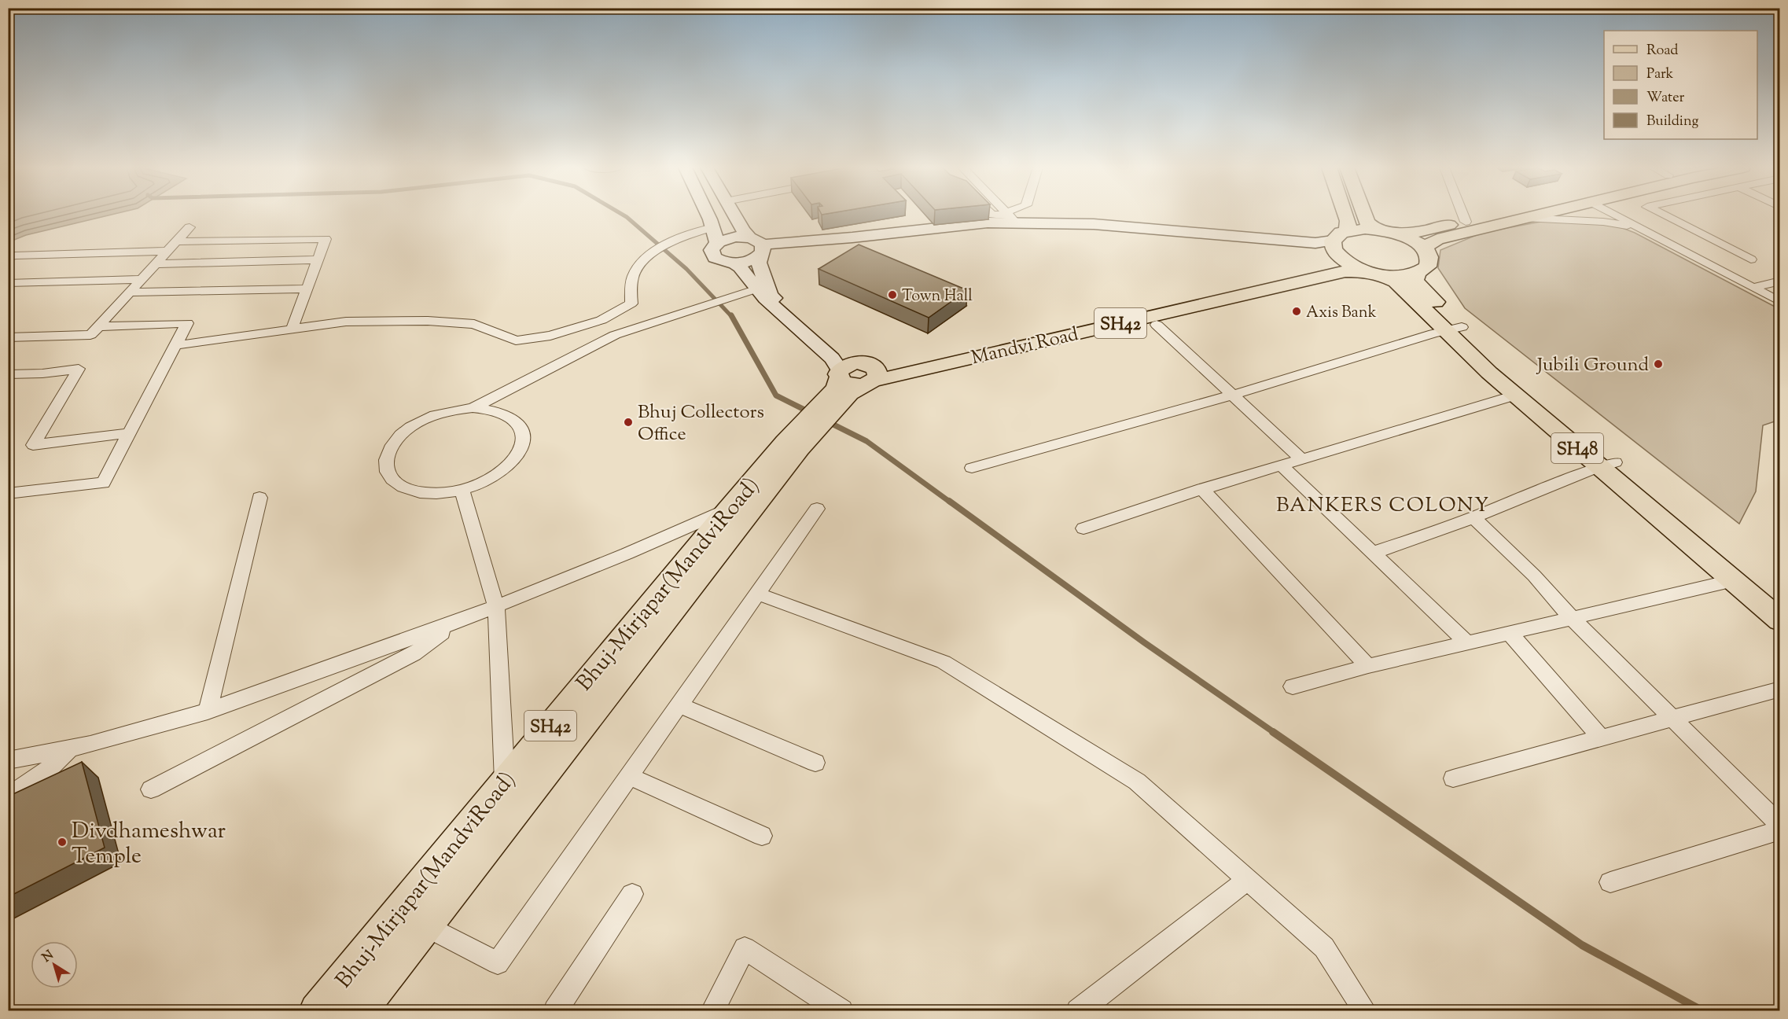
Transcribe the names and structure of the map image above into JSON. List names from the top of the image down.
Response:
{
  "streets": {
    "main road": [
      "SH42",
      "Mandvi Road",
      "SH48",
      "Bhuj-Mirjapar(MandviRoad)"
    ]
  },
  "crossings": [
    ["SH42", "Mandvi Road"],
    ["SH42", "Bhuj-Mirjapar(MandviRoad)"],
    ["Mandvi Road", "SH48"]
  ],
  "districts": ["BANKERS COLONY"],
  "places": [
    "Town Hall",
    "Axis Bank",
    "Jubili Ground",
    "Bhuj Collectors Office",
    "Divdhameshwar Temple"
  ],
  "legend": [
    "Road",
    "Park",
    "Water",
    "Building"
  ],
  "north": "top left"
}
